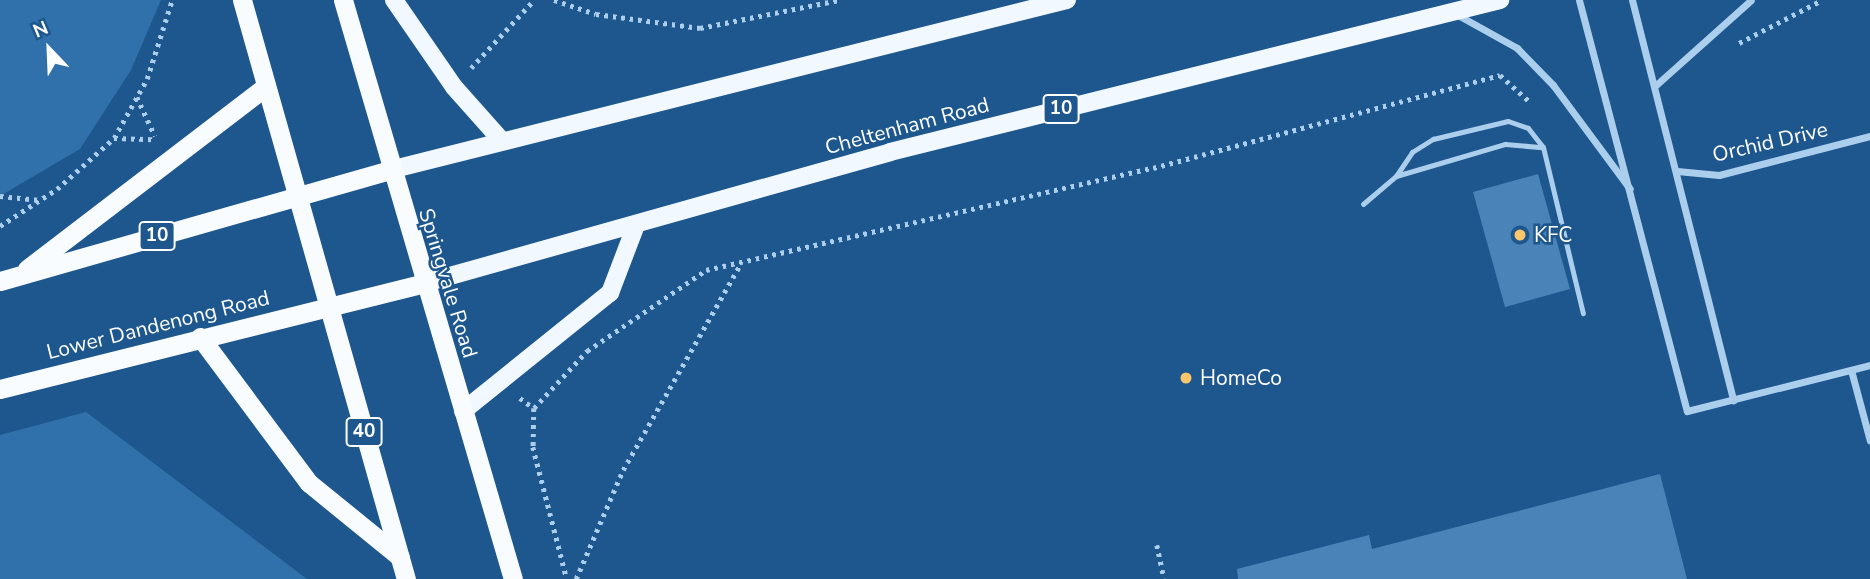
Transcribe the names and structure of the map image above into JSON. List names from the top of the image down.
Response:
{
  "streets": {
    "highway": [
      "10",
      "Cheltenham Road",
      "Springvale Road",
      "Lower Dandenong Road",
      "40"
    ],
    "street": ["Orchid Drive"]
  },
  "crossings": [
    ["10", "Springvale Road"],
    ["10", "40"],
    ["Cheltenham Road", "Springvale Road"],
    ["Cheltenham Road", "Lower Dandenong Road"],
    ["Cheltenham Road", "40"],
    ["Lower Dandenong Road", "40"]
  ],
  "places": ["KFC", "HomeCo"],
  "north": "top left"
}
